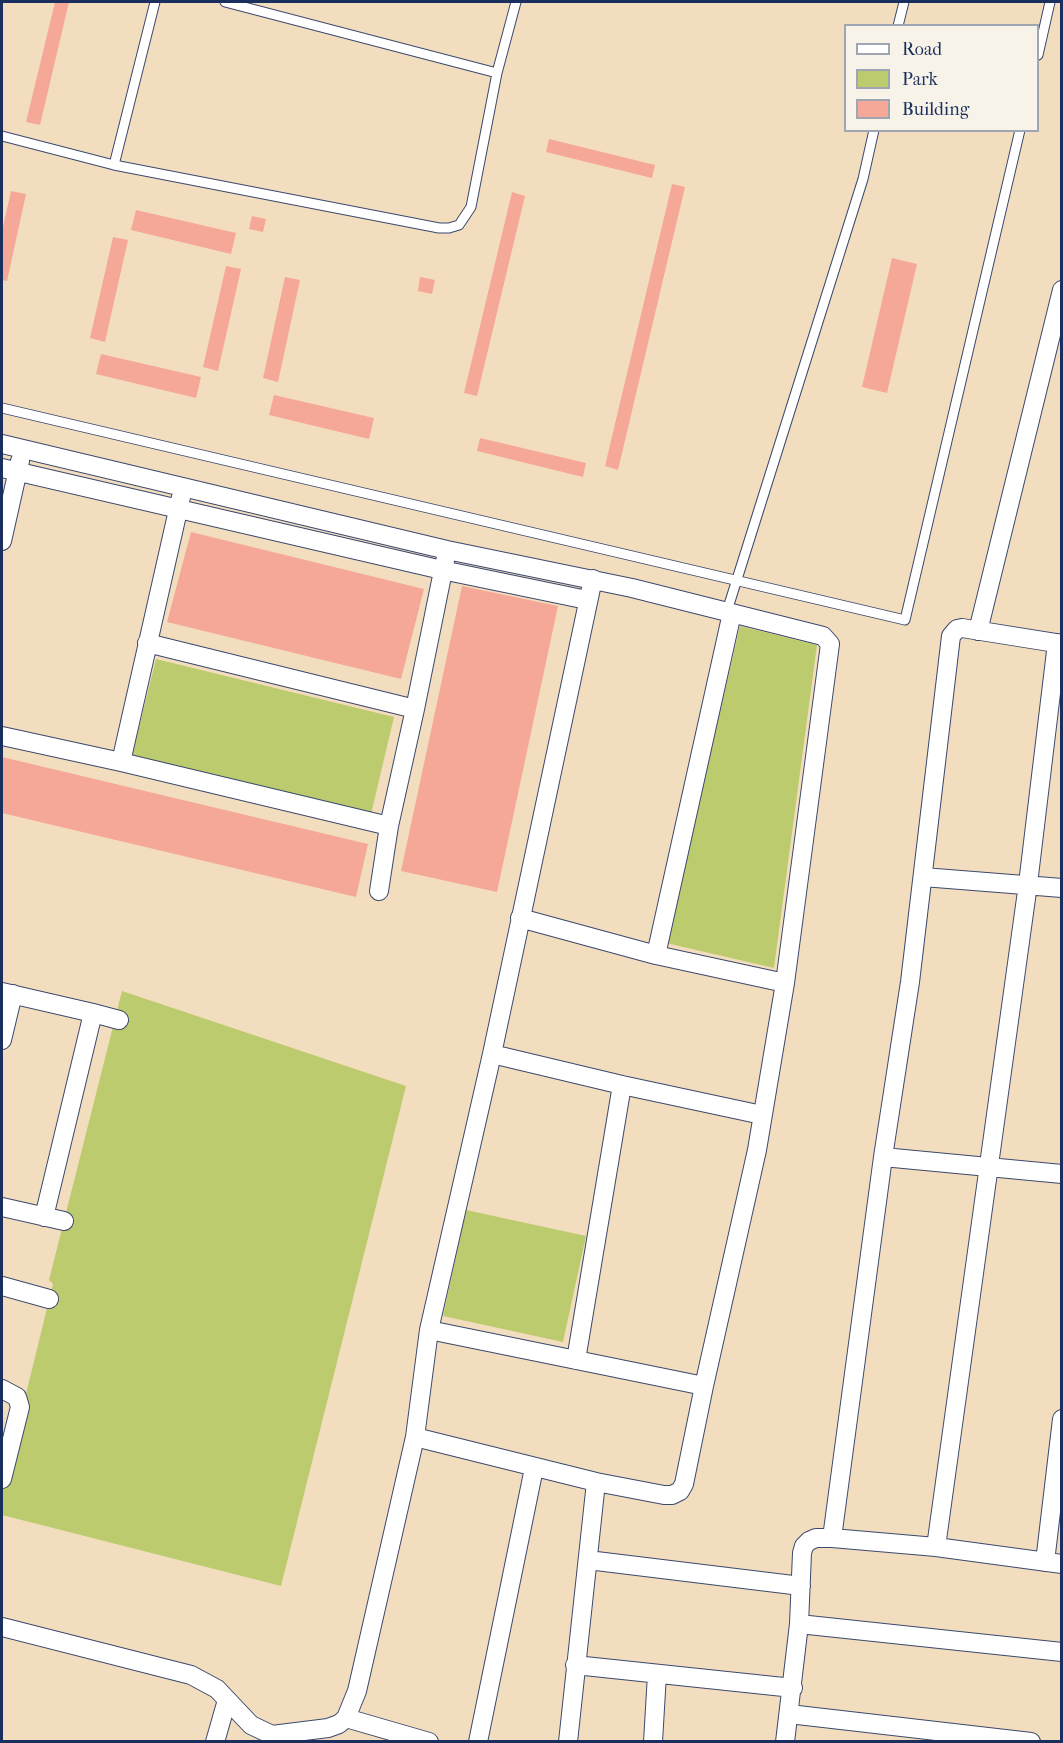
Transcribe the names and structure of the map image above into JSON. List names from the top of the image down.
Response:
{
  "legend": ["Road", "Park", "Building"]
}
